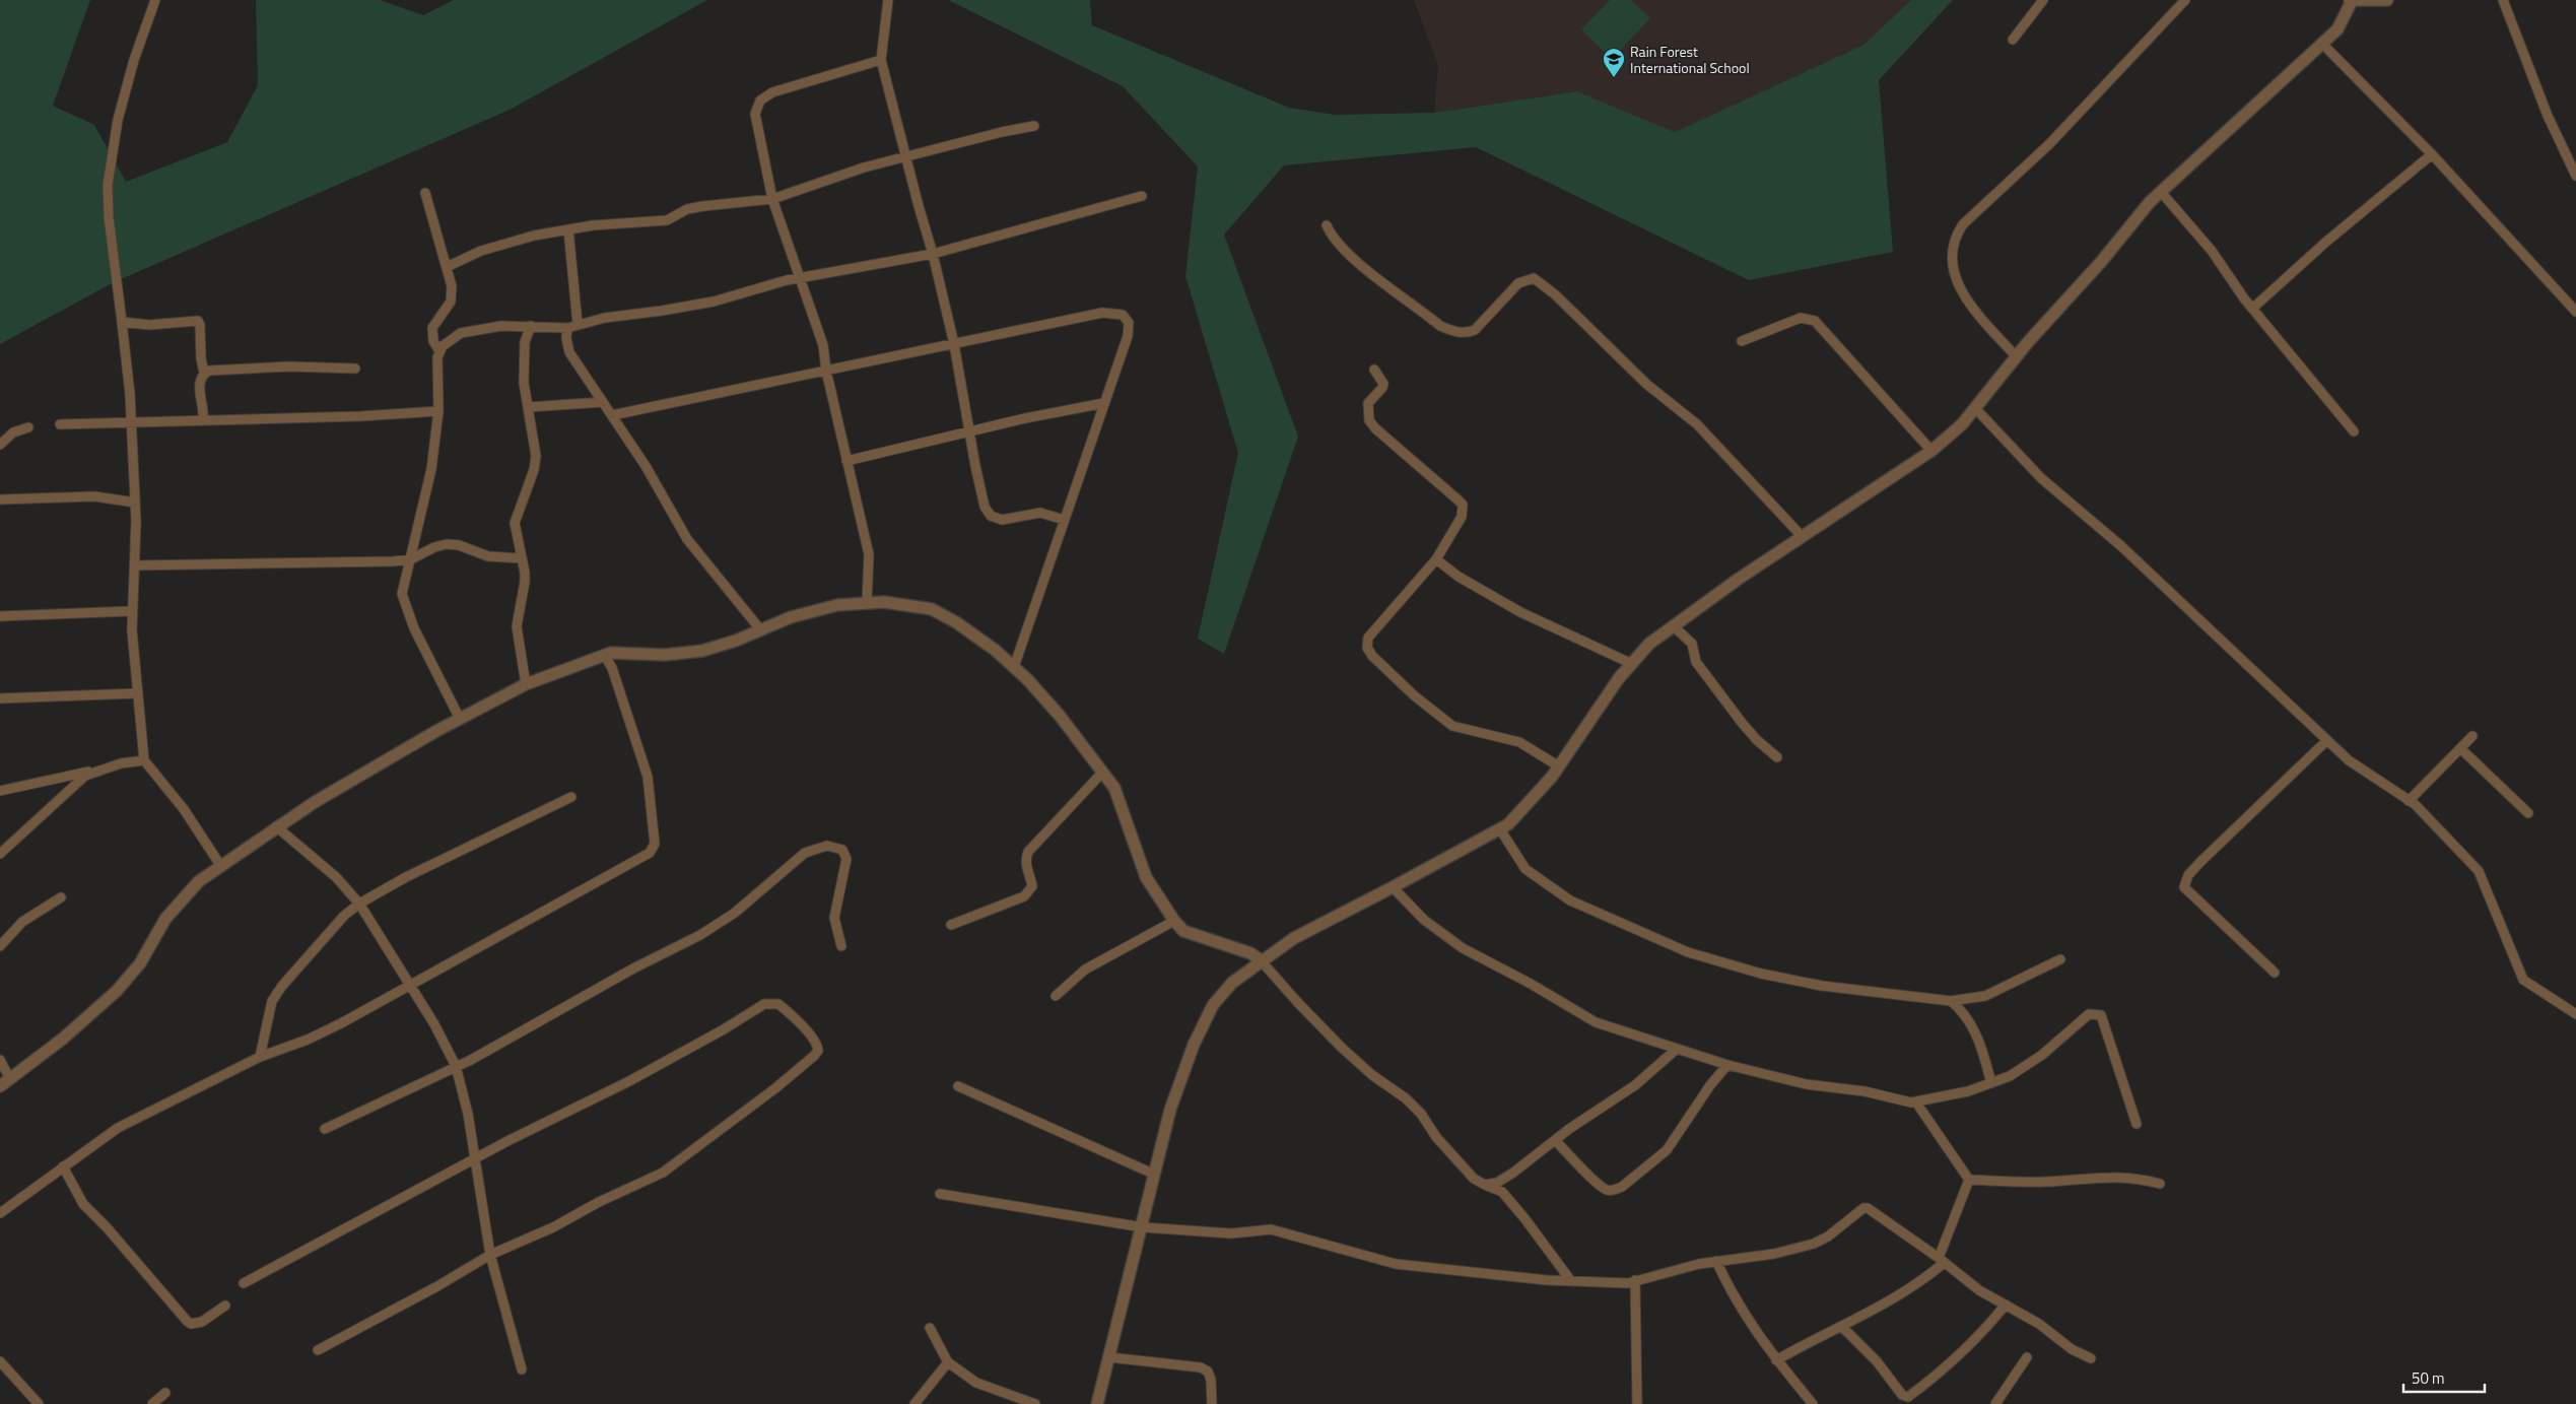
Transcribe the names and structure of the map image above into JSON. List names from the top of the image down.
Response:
{
  "places": {
    "school or university": ["Rain Forest International School"]
  },
  "scale_bar": "50 m"
}
